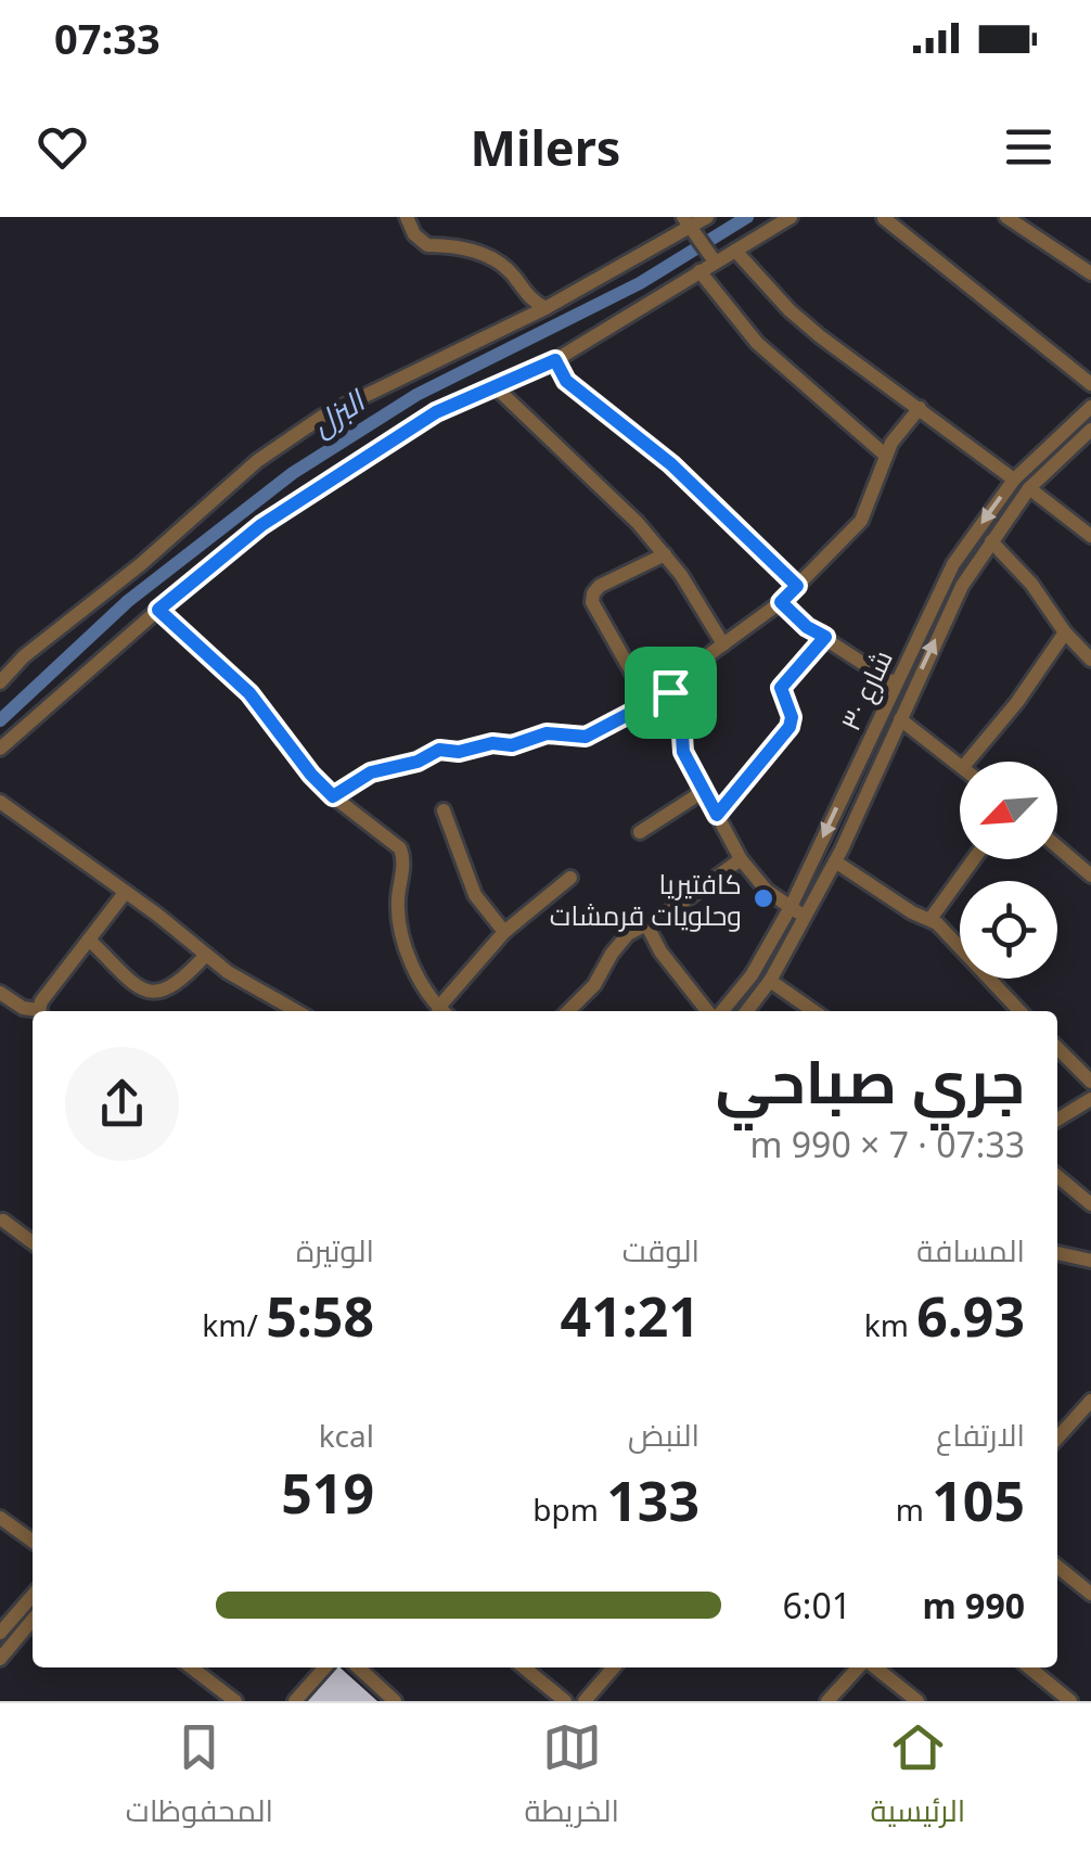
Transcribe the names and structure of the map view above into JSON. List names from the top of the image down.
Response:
{
  "streets": {
    "street": ["شارع ٣٠"]
  },
  "water": ["البزل"],
  "places": ["كافتيريا وحلويات قرمشات"],
  "north": "bottom left",
  "page": {
    "status": "07:33",
    "header": "Milers",
    "heading": ["جري صباحي", "07:33 · 7 × 990 m"],
    "stats": [
      ["المسافة", "6.93 km"],
      ["الوقت", "41:21"],
      ["الوتيرة", "5:58 /km"],
      ["الارتفاع", "105 m"],
      ["النبض", "133 bpm"],
      ["kcal", "519"]
    ],
    "list": [
      {
        "name": "990 m",
        "note": "6:01"
      }
    ],
    "tabs": ["الرئيسية", "الخريطة", "المحفوظات"]
  }
}
